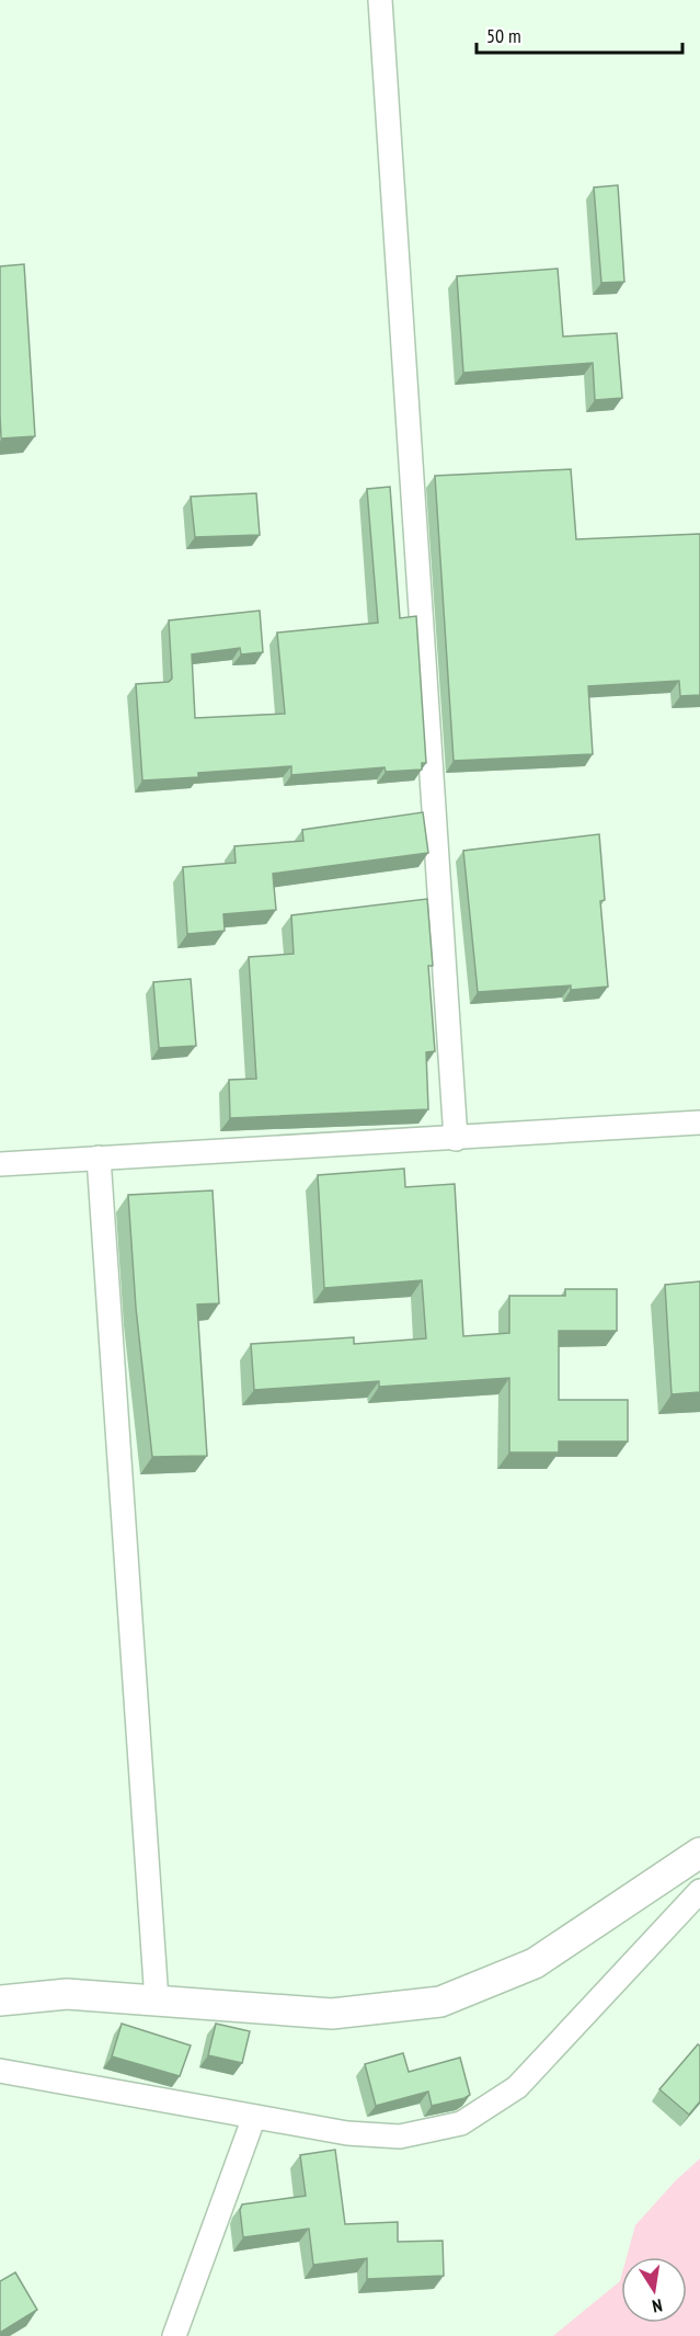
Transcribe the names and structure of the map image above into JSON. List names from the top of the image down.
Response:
{
  "scale_bar": "50 m",
  "north": "bottom"
}
